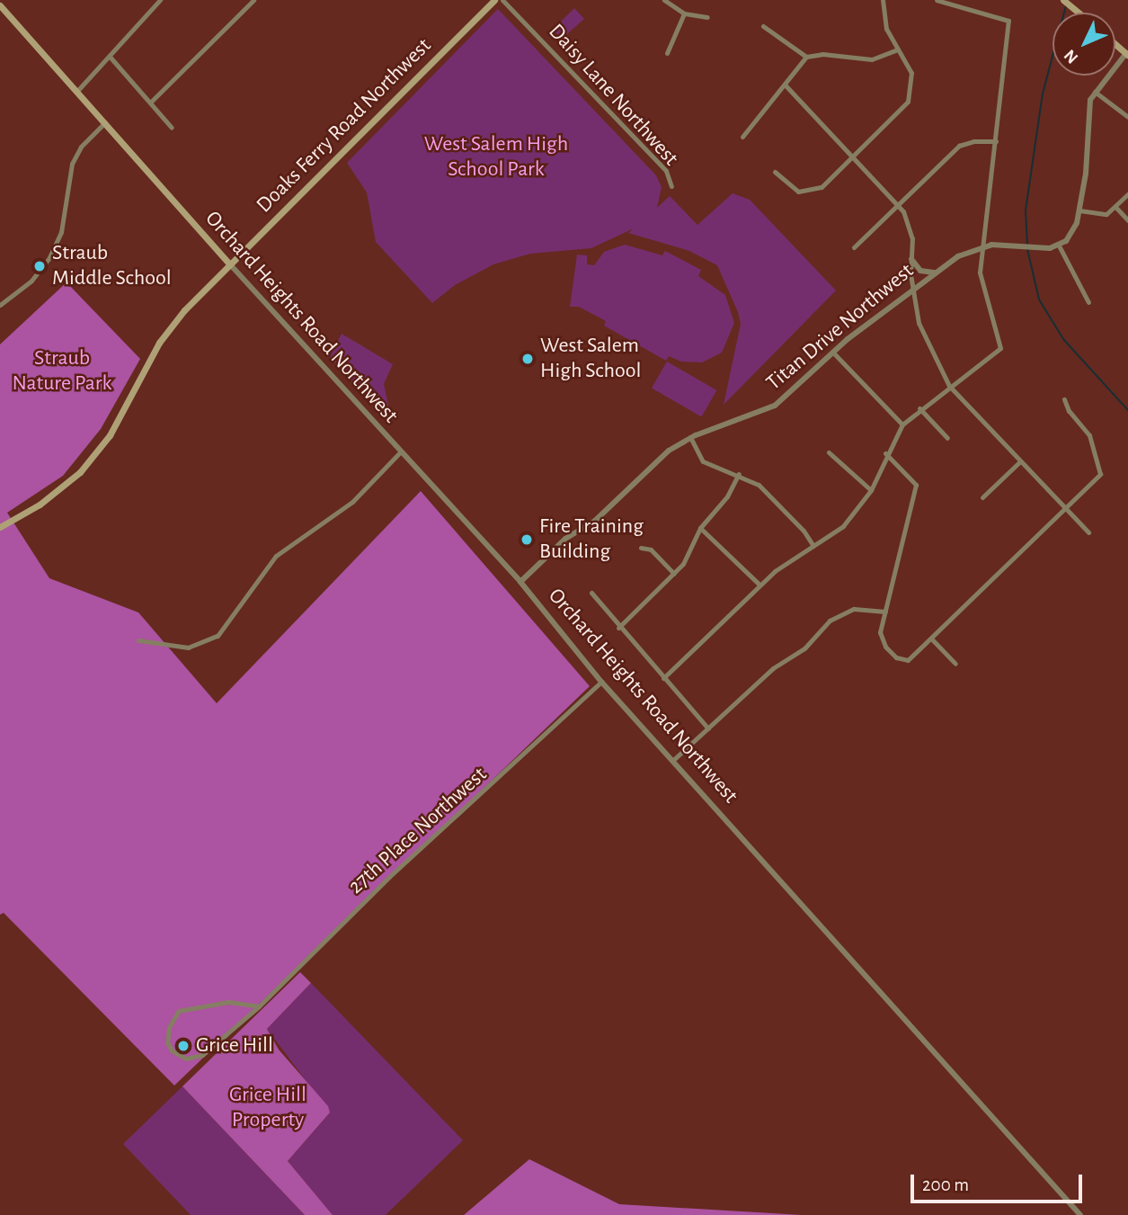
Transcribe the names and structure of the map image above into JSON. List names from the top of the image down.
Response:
{
  "streets": {
    "main road": ["Doaks Ferry Road Northwest", "Orchard Heights Road Northwest"],
    "street": ["Daisy Lane Northwest", "Titan Drive Northwest", "27th Place Northwest"]
  },
  "crossings": [
    ["Doaks Ferry Road Northwest", "Orchard Heights Road Northwest"],
    ["Orchard Heights Road Northwest", "Titan Drive Northwest"],
    ["Orchard Heights Road Northwest", "27th Place Northwest"]
  ],
  "parks": ["West Salem High School Park", "Straub Nature Park", "Grice Hill Property"],
  "places": [
    "Straub Middle School",
    "West Salem High School",
    "Fire Training Building",
    "Grice Hill"
  ],
  "scale_bar": "200 m",
  "north": "bottom left"
}
